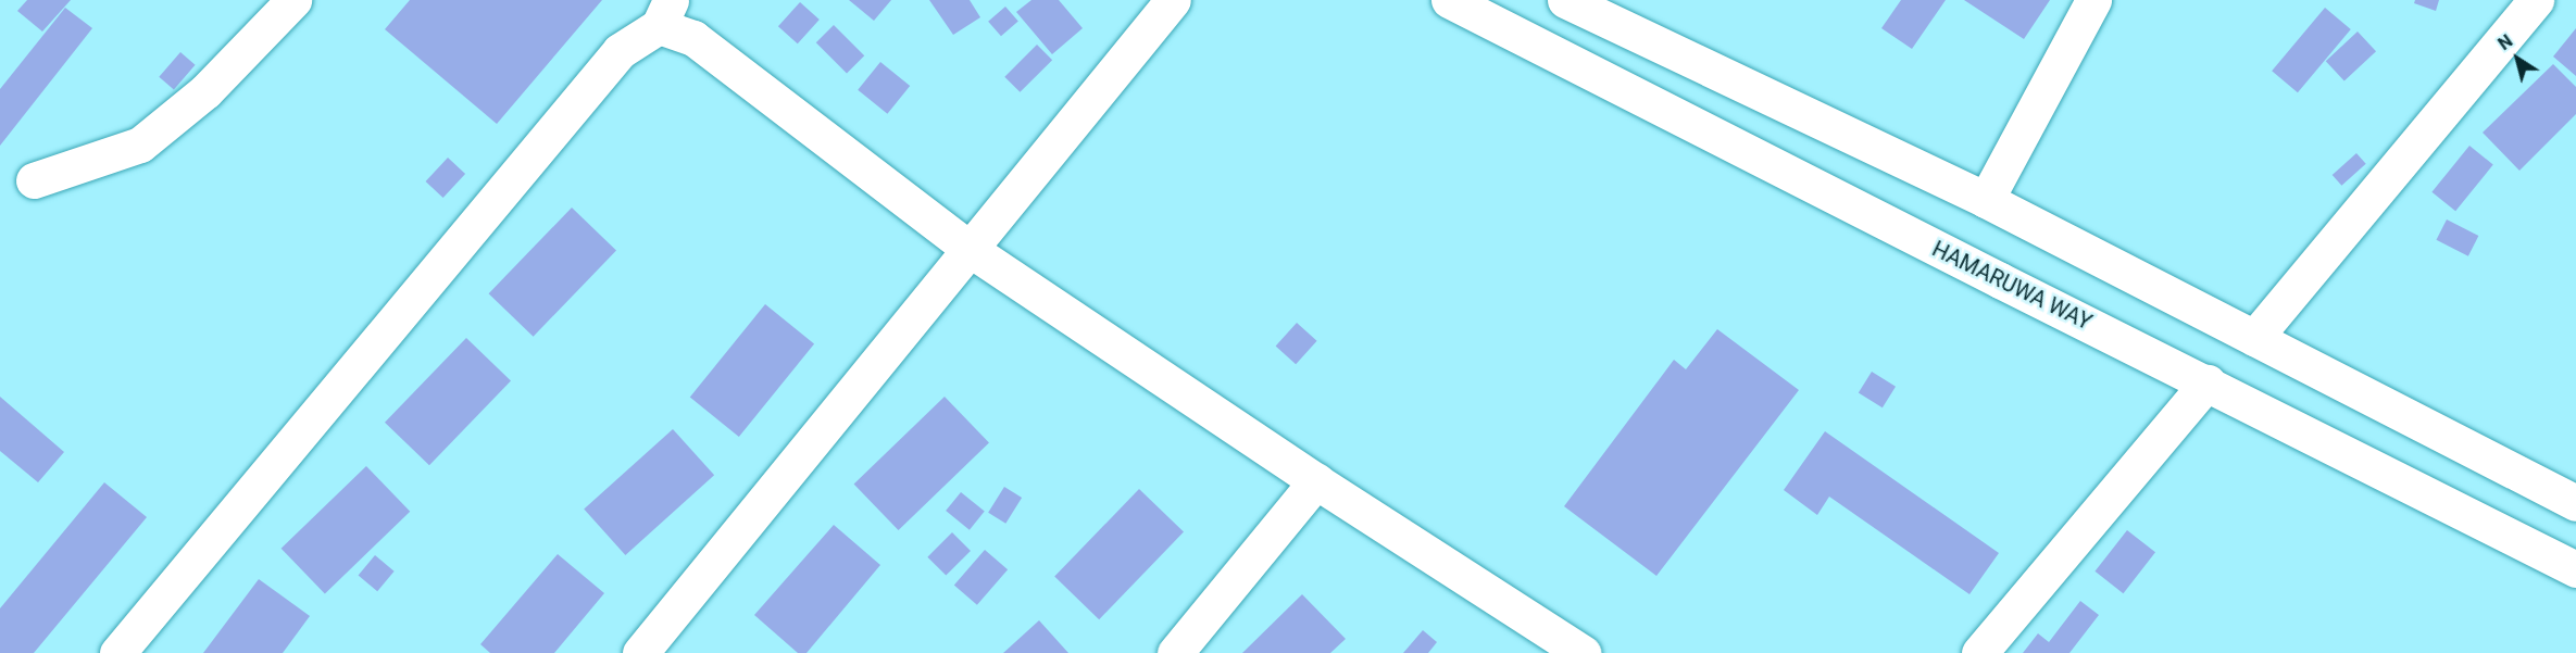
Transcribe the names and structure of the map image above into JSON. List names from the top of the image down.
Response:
{
  "streets": {
    "street": ["HAMARUWA WAY"]
  },
  "north": "top left"
}
